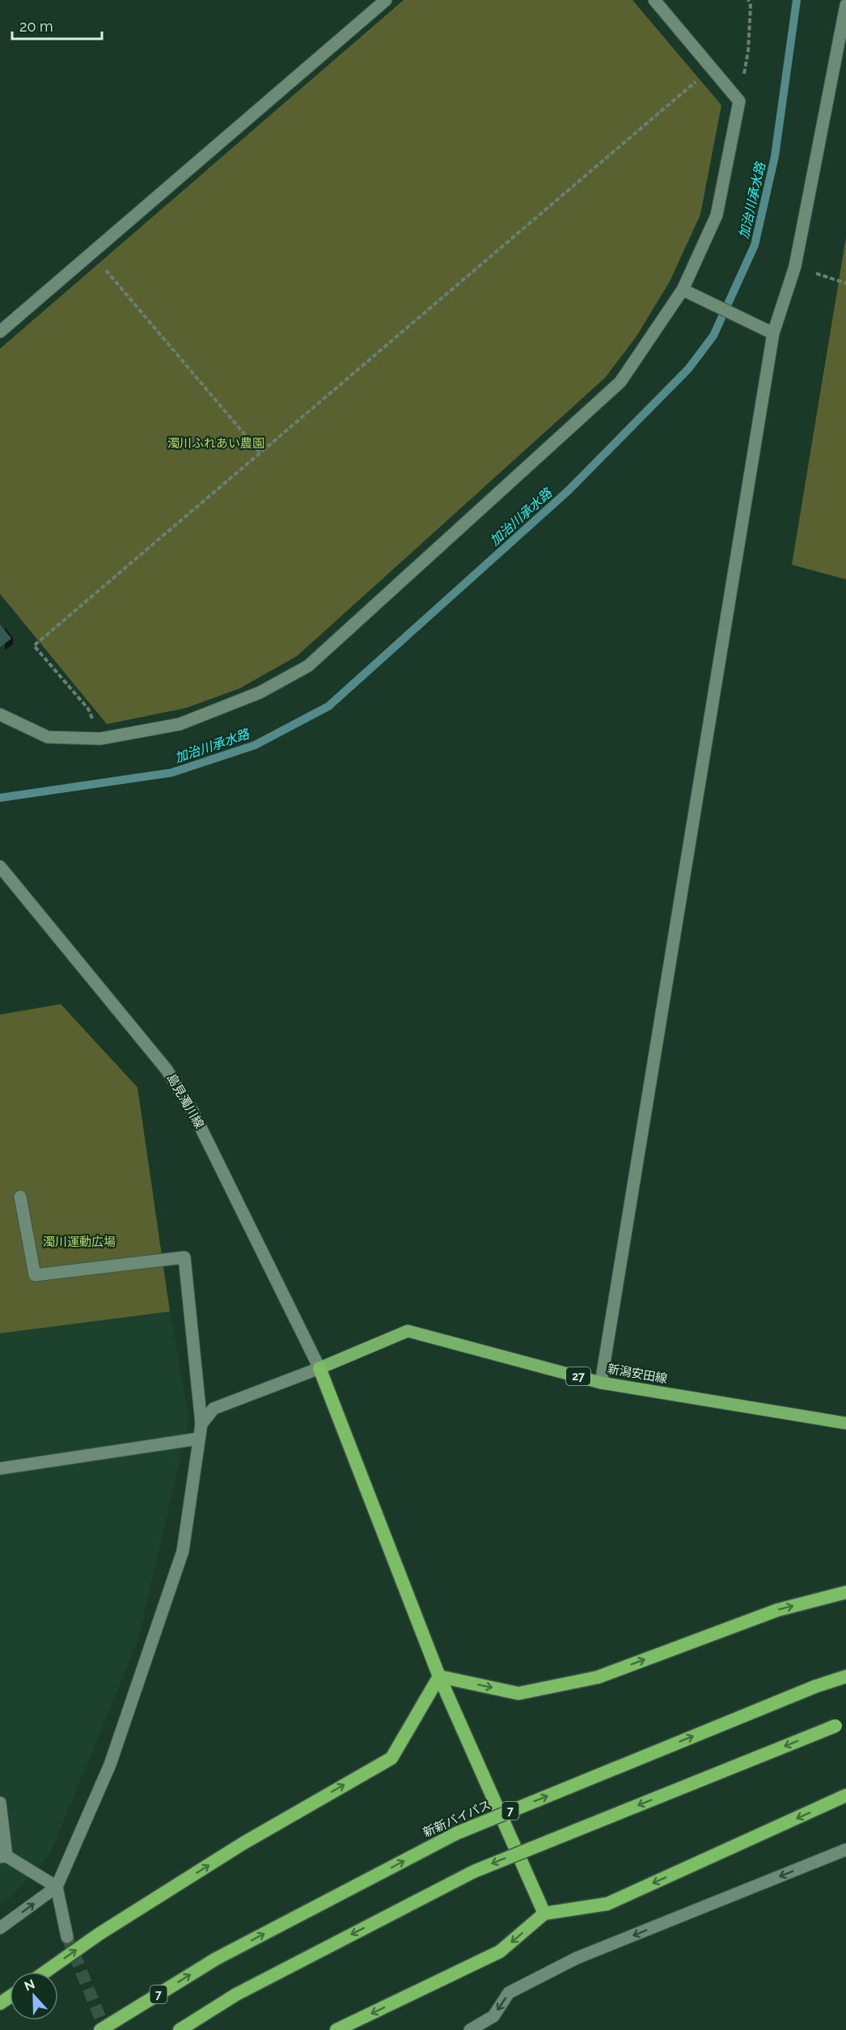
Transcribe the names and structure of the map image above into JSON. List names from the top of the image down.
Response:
{
  "streets": {
    "highway": ["7", "新新バイパス"],
    "main road": ["新潟安田線", "27"],
    "street": ["島見濁川線"]
  },
  "crossings": [
    ["島見濁川線", "新潟安田線"],
    ["島見濁川線", "7"],
    ["新潟安田線", "7"]
  ],
  "water": ["加治川承水路"],
  "parks": ["濁川ふれあい農園", "濁川運動広場"],
  "scale_bar": "20 m",
  "north": "top"
}
